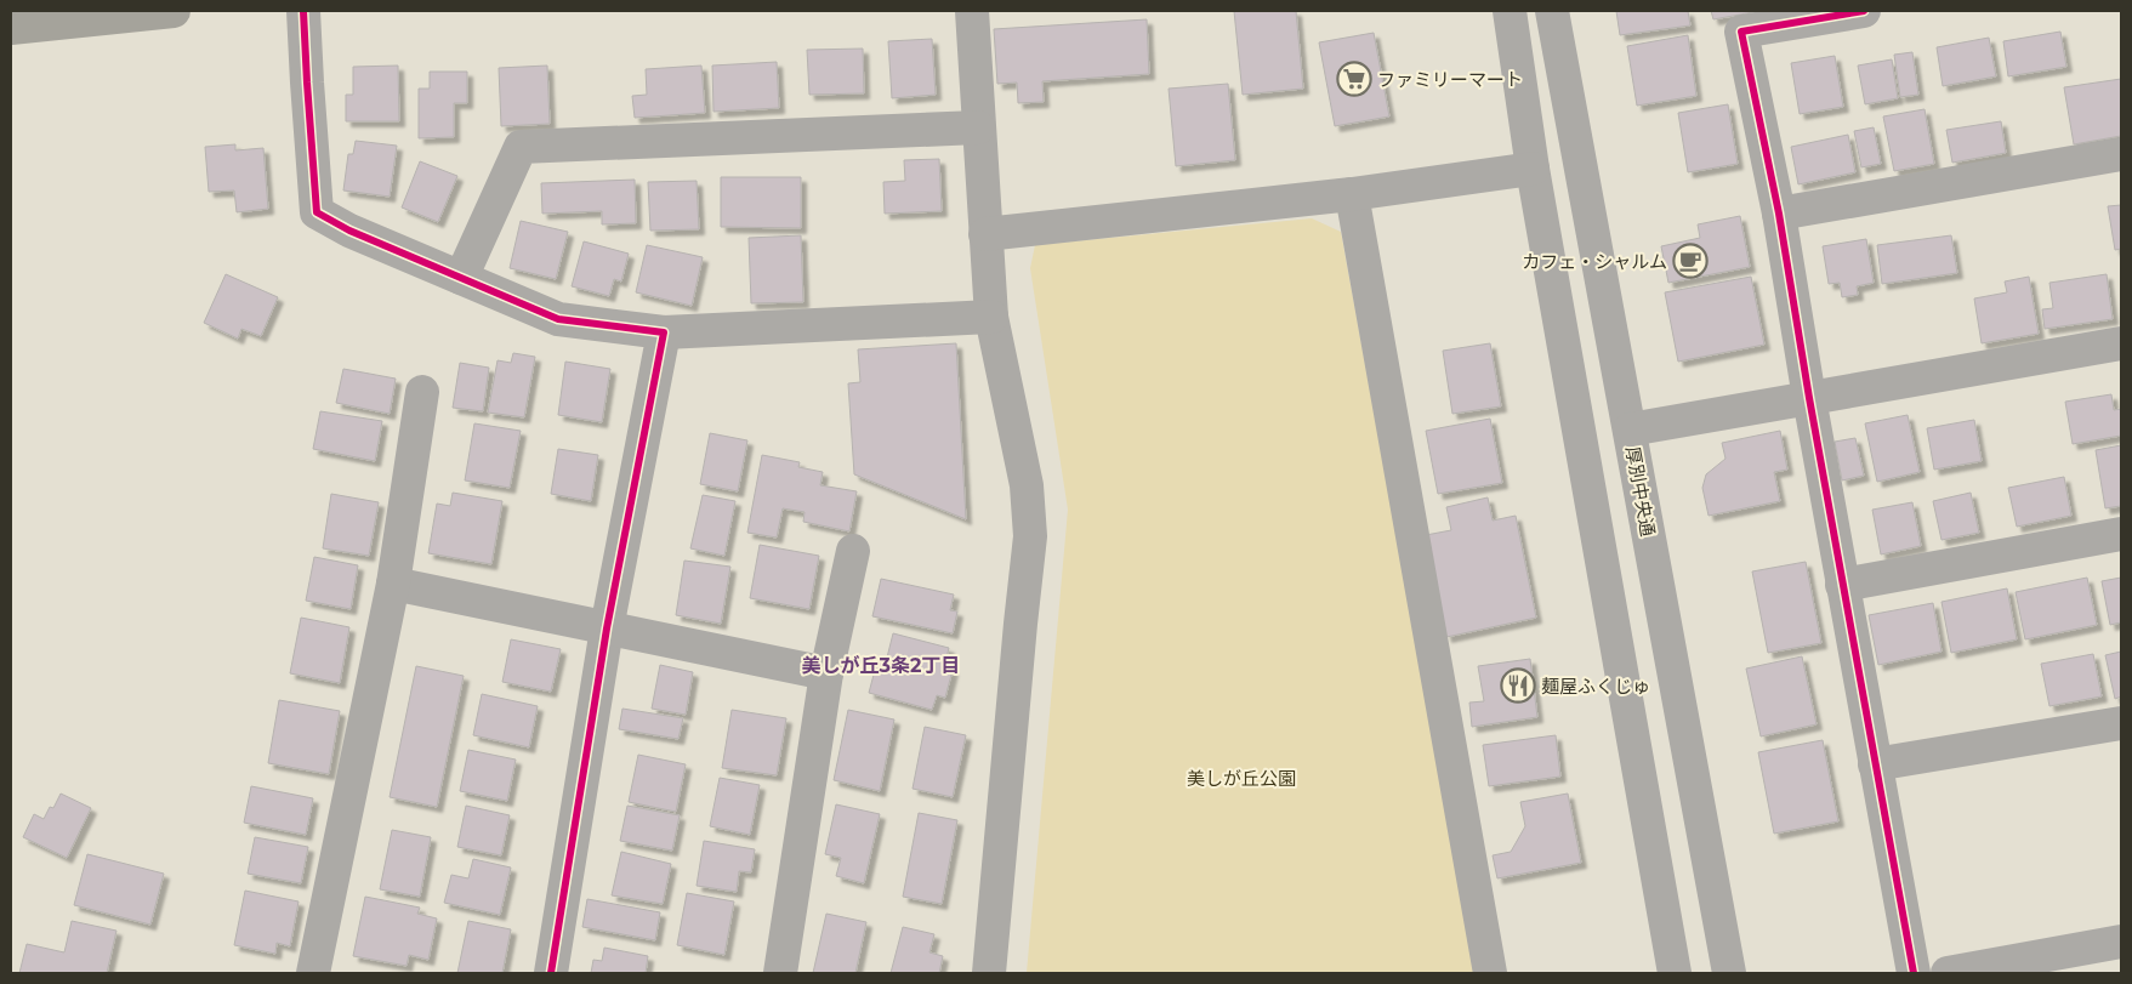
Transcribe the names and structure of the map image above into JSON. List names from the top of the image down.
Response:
{
  "streets": {
    "street": ["厚別中央通"]
  },
  "districts": ["美しが丘3条2丁目"],
  "parks": ["美しが丘公園"],
  "places": {
    "supermarket": ["ファミリーマート"],
    "cafe": ["カフェ・シャルム"],
    "restaurant": ["麺屋ふくじゅ"]
  }
}
